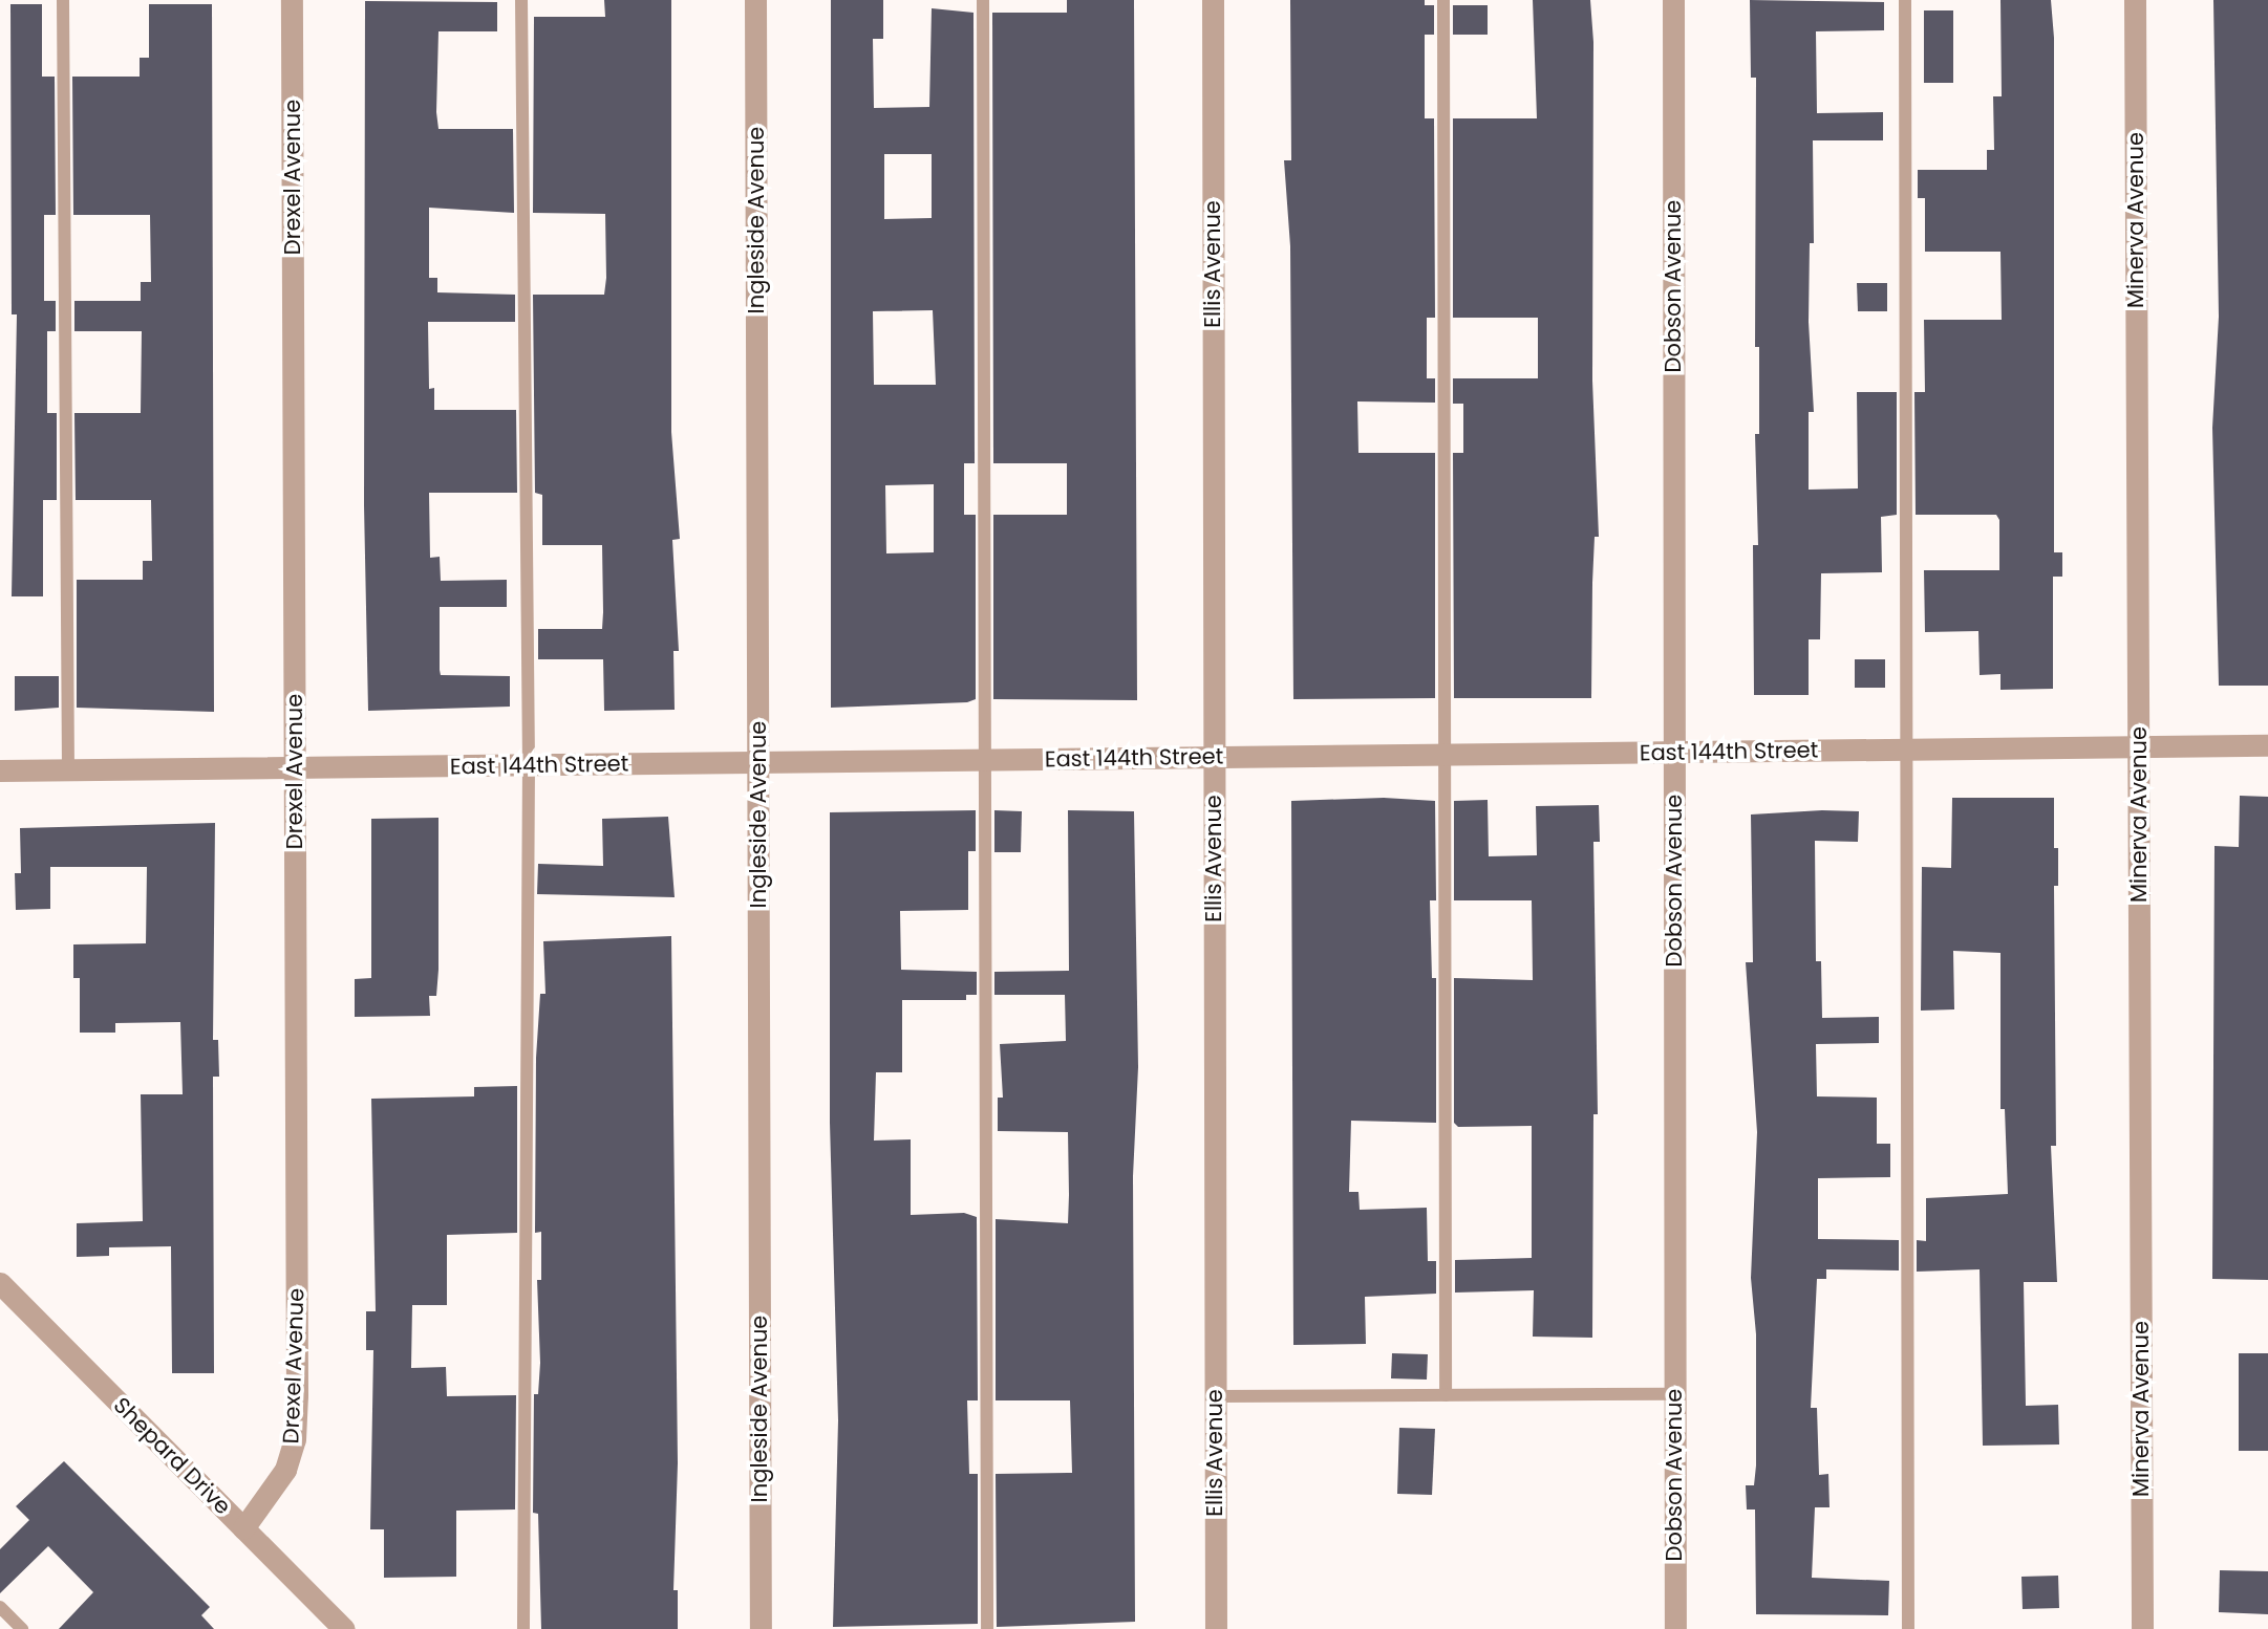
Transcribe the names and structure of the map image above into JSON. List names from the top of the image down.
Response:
{
  "streets": {
    "street": [
      "Drexel Avenue",
      "Ingleside Avenue",
      "Minerva Avenue",
      "Ellis Avenue",
      "Dobson Avenue",
      "East 144th Street",
      "Shepard Drive"
    ]
  },
  "crossings": [
    ["Drexel Avenue", "East 144th Street"],
    ["Drexel Avenue", "Shepard Drive"],
    ["Ingleside Avenue", "East 144th Street"],
    ["Minerva Avenue", "East 144th Street"],
    ["Ellis Avenue", "East 144th Street"],
    ["Dobson Avenue", "East 144th Street"]
  ]
}
